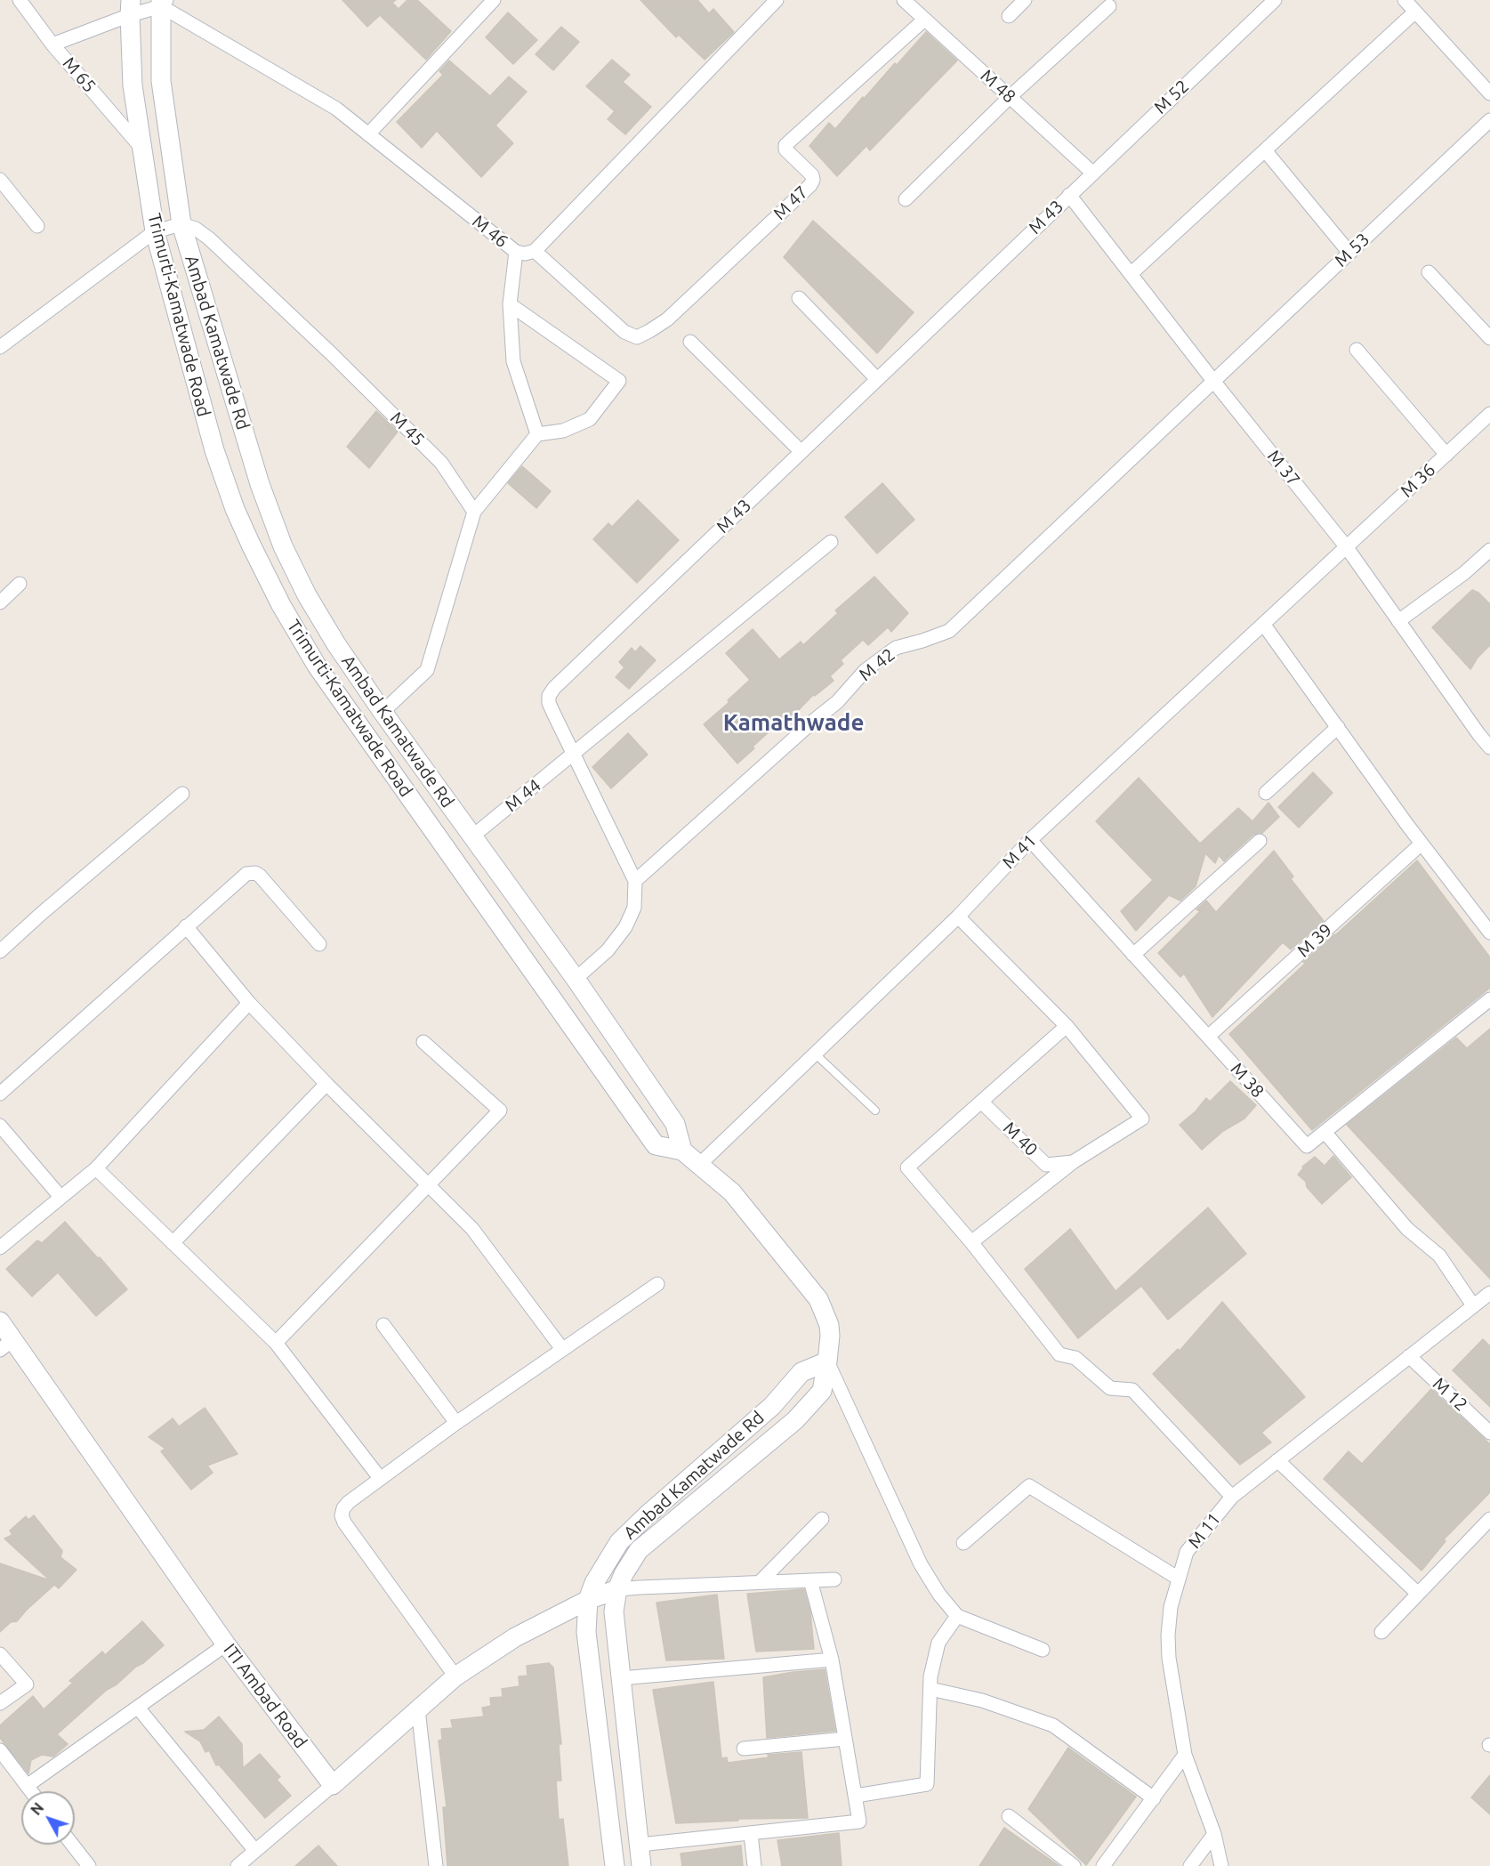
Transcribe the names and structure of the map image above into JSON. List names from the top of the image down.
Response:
{
  "streets": {
    "street": [
      "M 65",
      "M 48",
      "M 52",
      "M 47",
      "M 43",
      "M 46",
      "M 53",
      "Trimurti-Kamatwade Road",
      "Ambad Kamatwade Rd",
      "M 45",
      "M 37",
      "M 36",
      "M 42",
      "M 44",
      "M 41",
      "M 39",
      "M 38",
      "M 40",
      "M 12",
      "M 11",
      "ITI Ambad Road"
    ]
  },
  "crossings": [
    ["M 65", "Trimurti-Kamatwade Road"],
    ["M 48", "M 52"],
    ["M 48", "M 47"],
    ["M 52", "M 43"],
    ["M 52", "M 37"],
    ["M 47", "M 46"],
    ["M 43", "M 37"],
    ["M 43", "M 42"],
    ["M 43", "M 44"],
    ["M 46", "Ambad Kamatwade Rd"],
    ["M 53", "M 37"],
    ["M 53", "M 42"],
    ["Trimurti-Kamatwade Road", "Ambad Kamatwade Rd"],
    ["Ambad Kamatwade Rd", "M 45"],
    ["Ambad Kamatwade Rd", "M 44"],
    ["Ambad Kamatwade Rd", "M 41"],
    ["M 37", "M 36"],
    ["M 37", "M 42"],
    ["M 37", "M 41"],
    ["M 36", "M 41"],
    ["M 41", "M 38"],
    ["M 41", "M 40"],
    ["M 39", "M 38"],
    ["M 12", "M 11"]
  ],
  "districts": ["Kamathwade"],
  "north": "top left"
}
